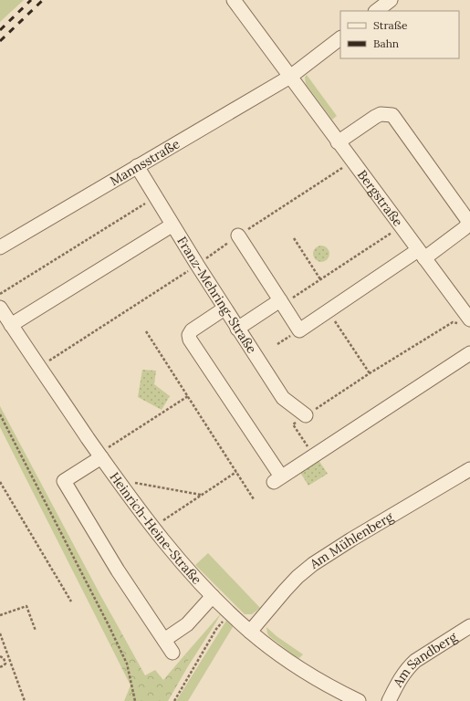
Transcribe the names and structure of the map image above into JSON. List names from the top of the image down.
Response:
{
  "streets": {
    "street": [
      "Mannsstraße",
      "Bergstraße",
      "Franz-Mehring-Straße",
      "Heinrich-Heine-Straße",
      "Am Mühlenberg",
      "Am Sandberg"
    ]
  },
  "crossings": [
    ["Mannsstraße", "Bergstraße"],
    ["Mannsstraße", "Franz-Mehring-Straße"],
    ["Heinrich-Heine-Straße", "Am Mühlenberg"]
  ],
  "legend": ["Straße", "Bahn"]
}
